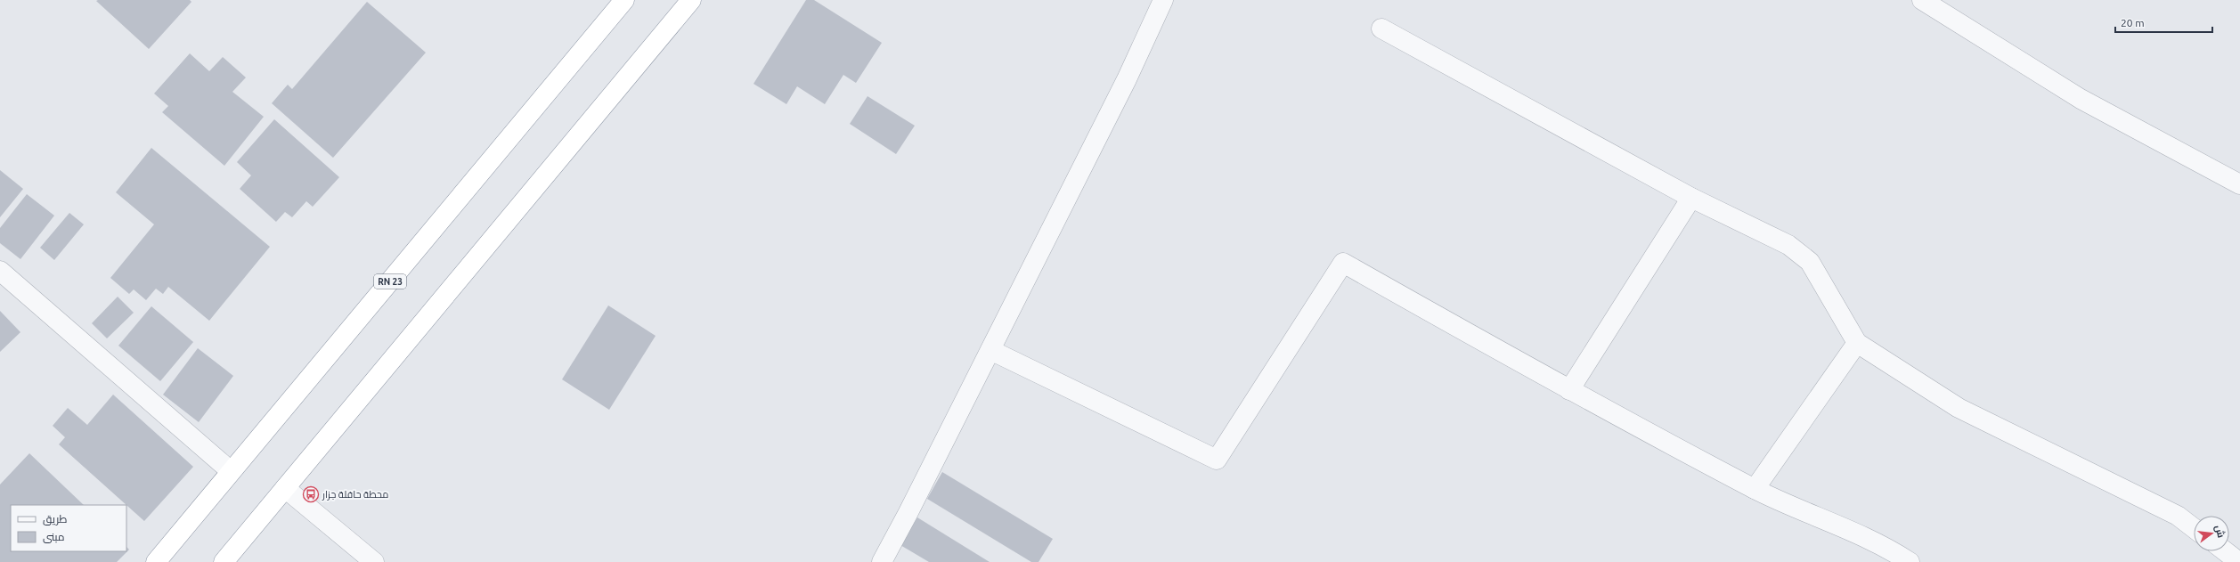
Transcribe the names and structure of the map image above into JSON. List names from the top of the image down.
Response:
{
  "streets": {
    "highway": ["RN 23"]
  },
  "places": {
    "bus stop": ["محطة حافلة جزار"]
  },
  "legend": ["طريق", "مبنى"],
  "scale_bar": "20 m",
  "north": "right"
}
